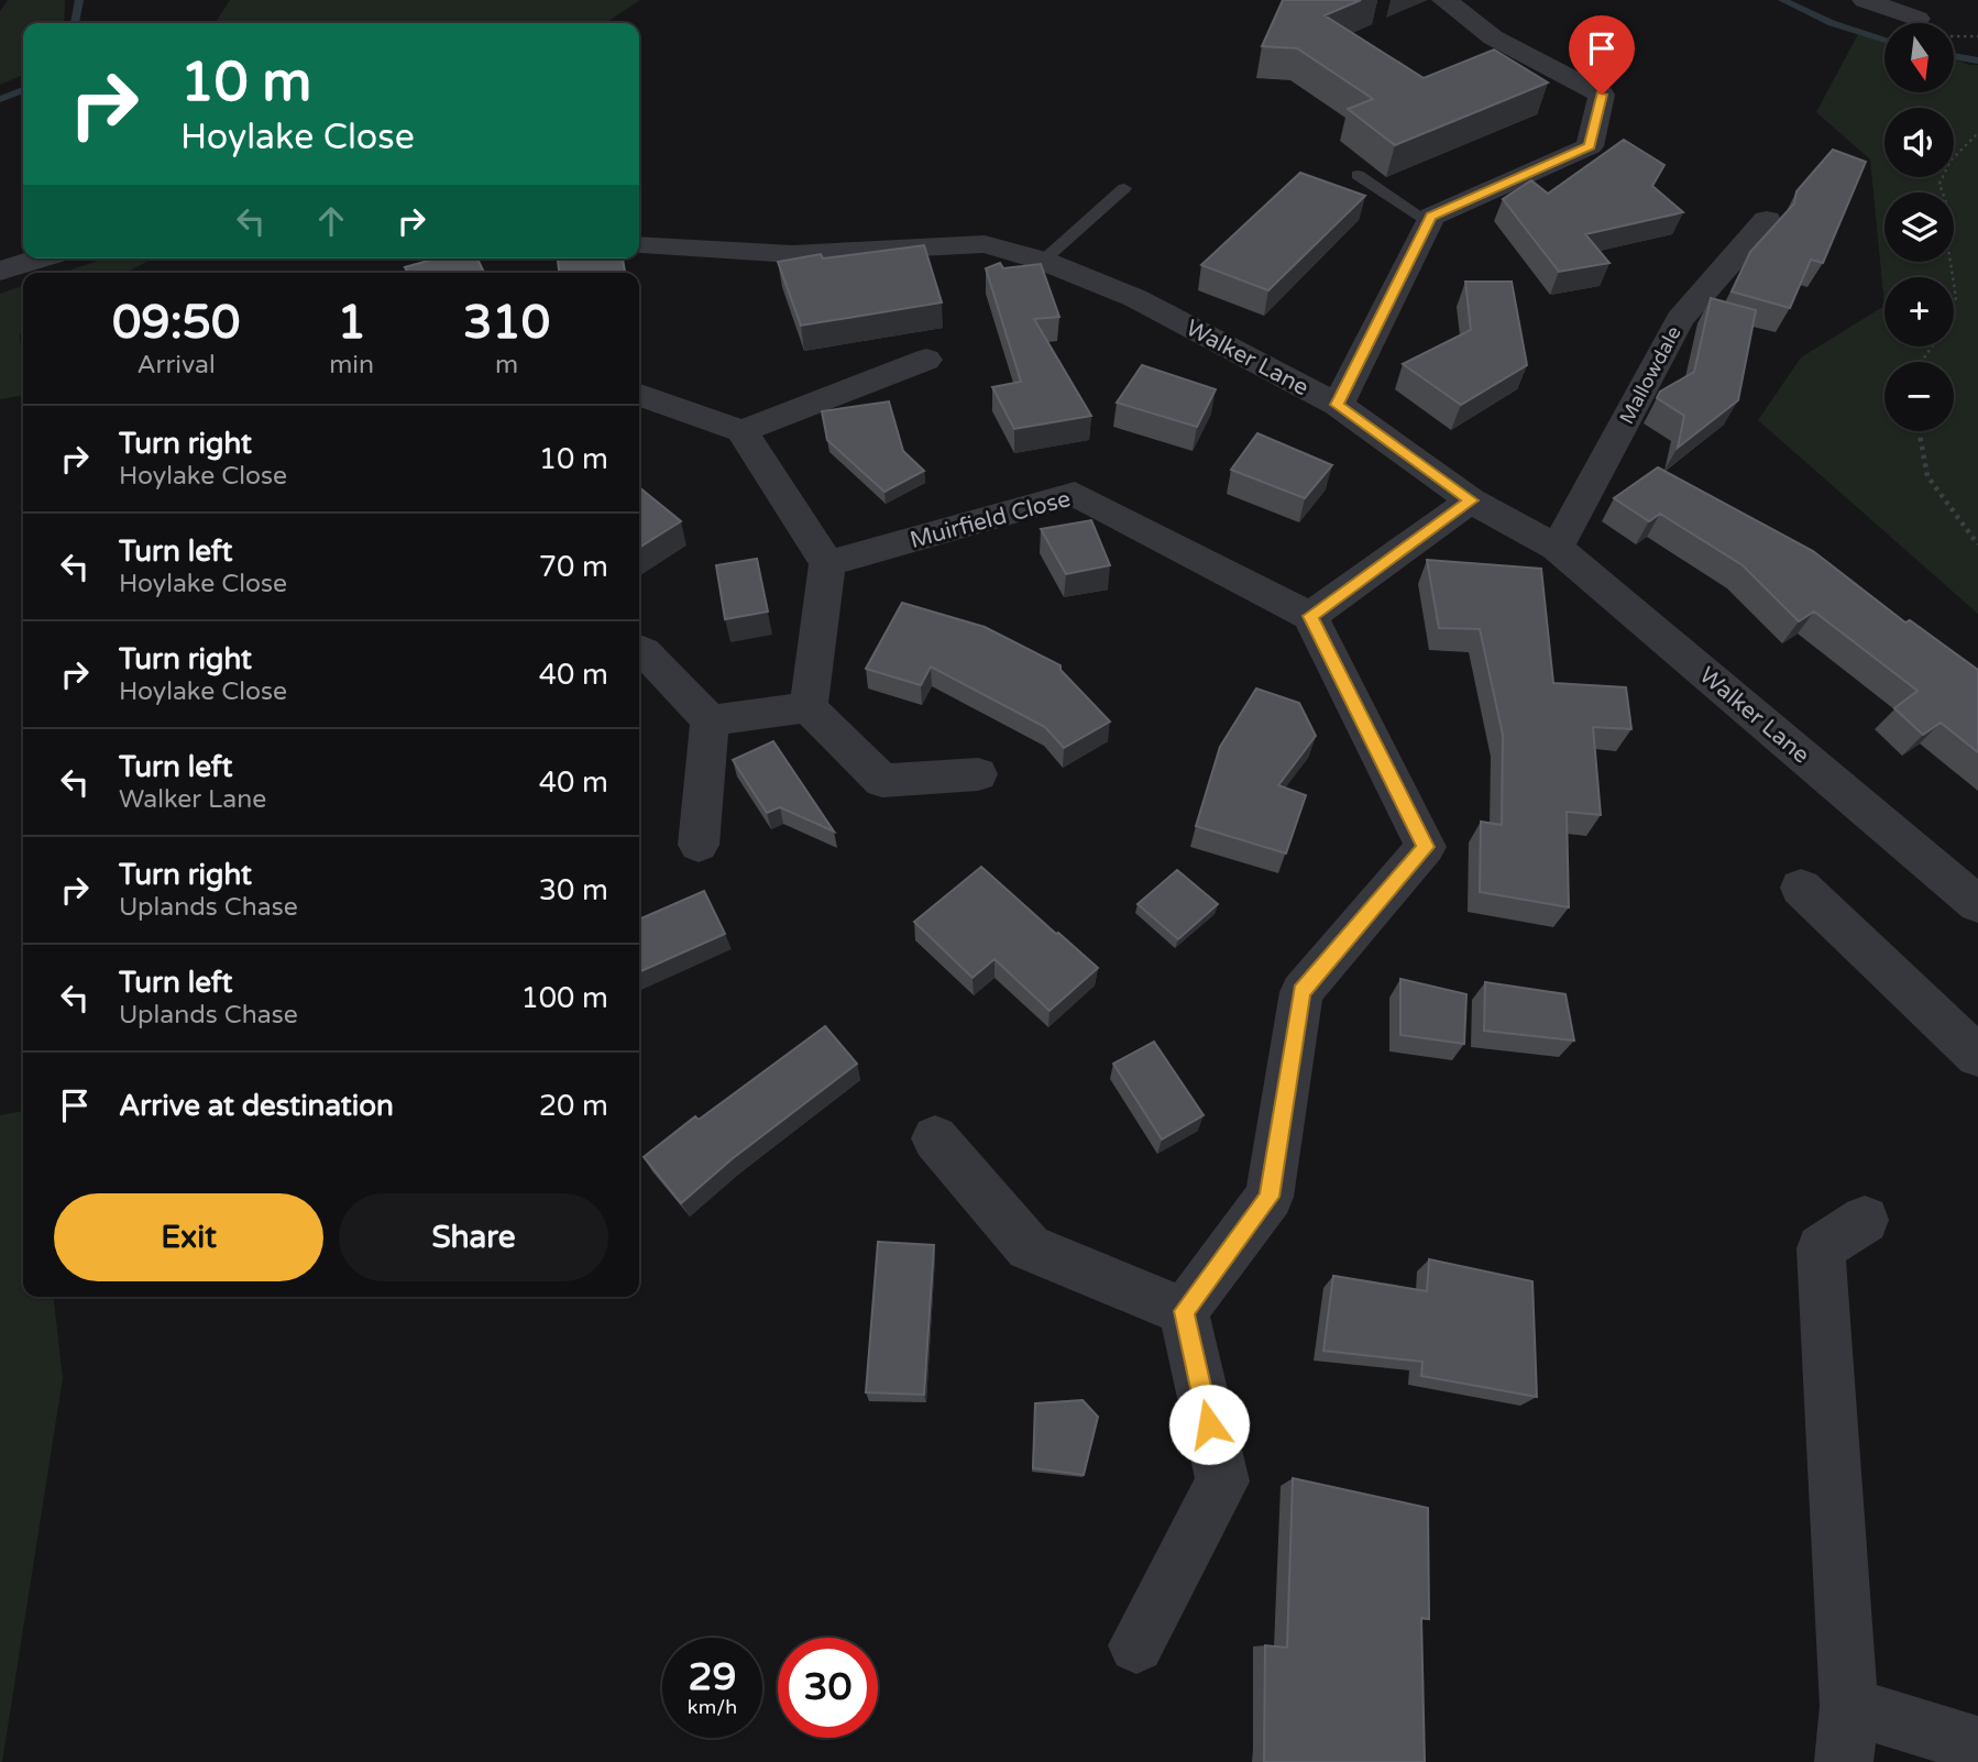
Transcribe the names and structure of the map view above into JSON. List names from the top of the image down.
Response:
{
  "streets": {
    "street": ["Walker Lane", "Mallowdale", "Muirfield Close"]
  },
  "crossings": [
    ["Walker Lane", "Mallowdale"]
  ],
  "north": "bottom",
  "page": {
    "map_buttons": ["+", "−"],
    "turn": ["10 m", "Hoylake Close"],
    "eta": [
      "09:50",
      "Arrival",
      "1",
      "min",
      "310",
      "m"
    ],
    "list": [
      {
        "name": "Turn right",
        "note": "Hoylake Close",
        "value": "10 m"
      },
      {
        "name": "Turn left",
        "note": "Hoylake Close",
        "value": "70 m"
      },
      {
        "name": "Turn right",
        "note": "Hoylake Close",
        "value": "40 m"
      },
      {
        "name": "Turn left",
        "note": "Walker Lane",
        "value": "40 m"
      },
      {
        "name": "Turn right",
        "note": "Uplands Chase",
        "value": "30 m"
      },
      {
        "name": "Turn left",
        "note": "Uplands Chase",
        "value": "100 m"
      },
      {
        "name": "Arrive at destination",
        "value": "20 m"
      }
    ],
    "buttons": ["Exit", "Share"],
    "speed": "29 km/h",
    "limit": "30"
  }
}
